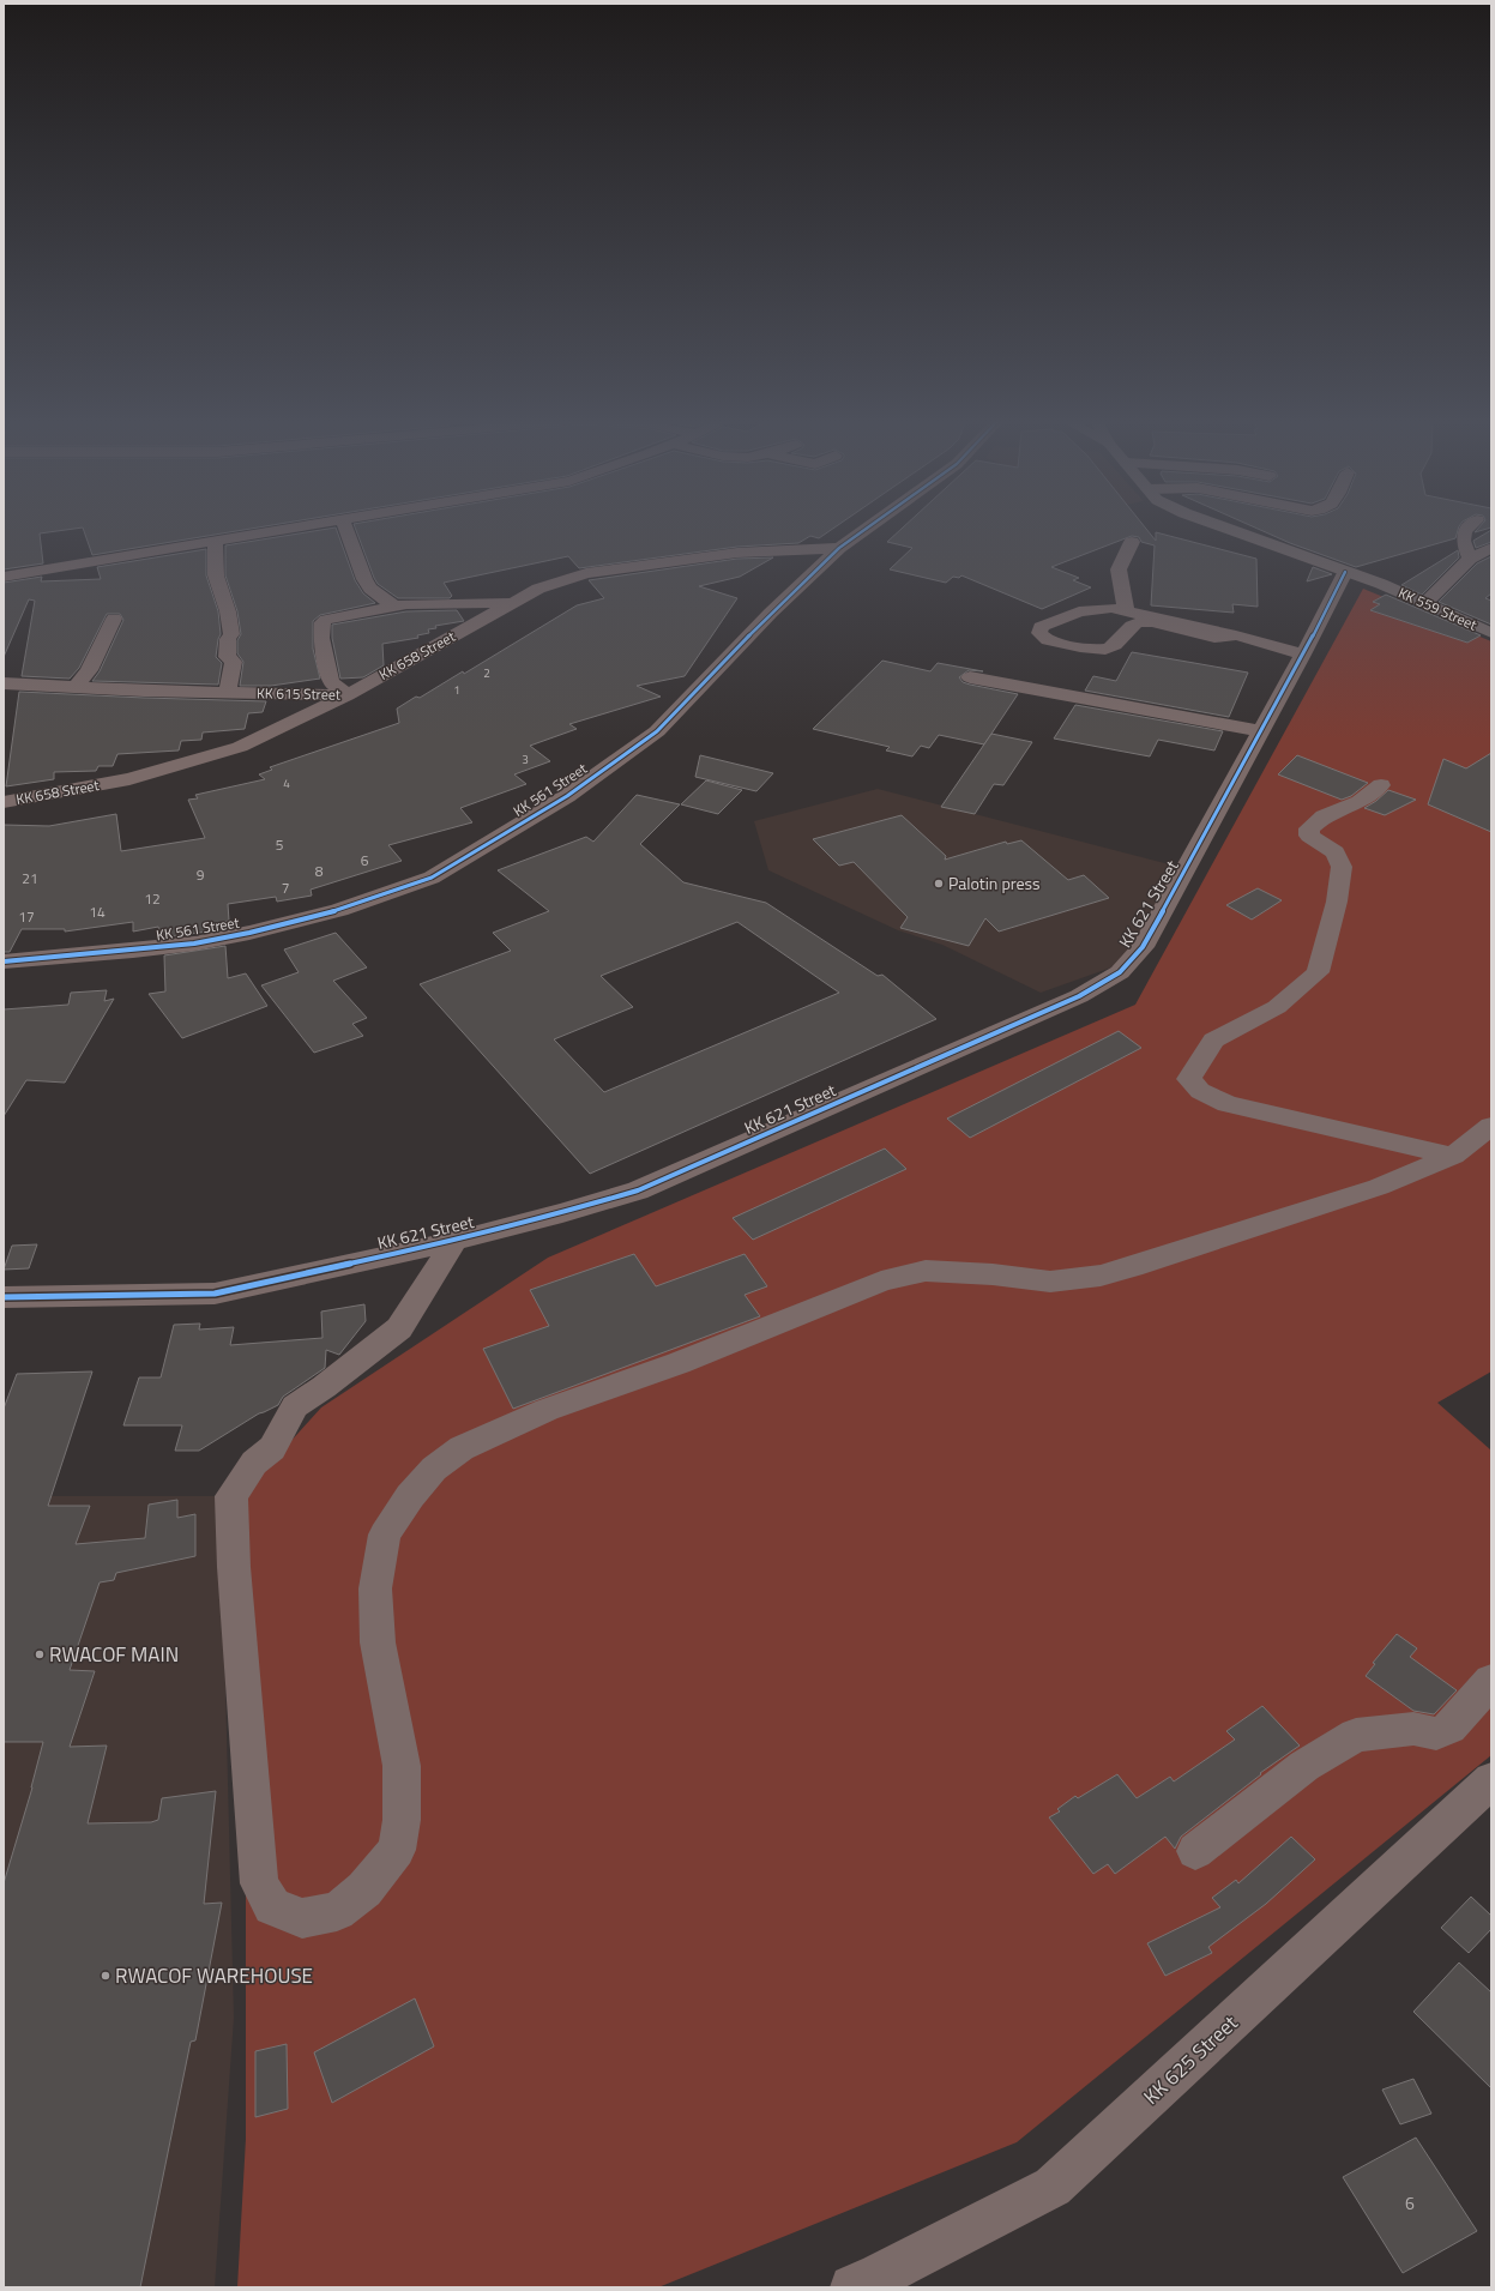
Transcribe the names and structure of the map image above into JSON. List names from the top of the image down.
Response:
{
  "streets": {
    "main road": ["KK 559 Street"],
    "street": [
      "KK 658 Street",
      "KK 615 Street",
      "KK 561 Street",
      "KK 621 Street",
      "KK 625 Street"
    ]
  },
  "crossings": [
    ["KK 559 Street", "KK 621 Street"],
    ["KK 658 Street", "KK 615 Street"],
    ["KK 658 Street", "KK 561 Street"]
  ],
  "places": ["Palotin press", "RWACOF MAIN", "RWACOF WAREHOUSE"],
  "house_numbers": [
    "2",
    "1",
    "3",
    "4",
    "5",
    "6",
    "8",
    "9",
    "21",
    "7",
    "12",
    "14",
    "17",
    "6"
  ]
}
